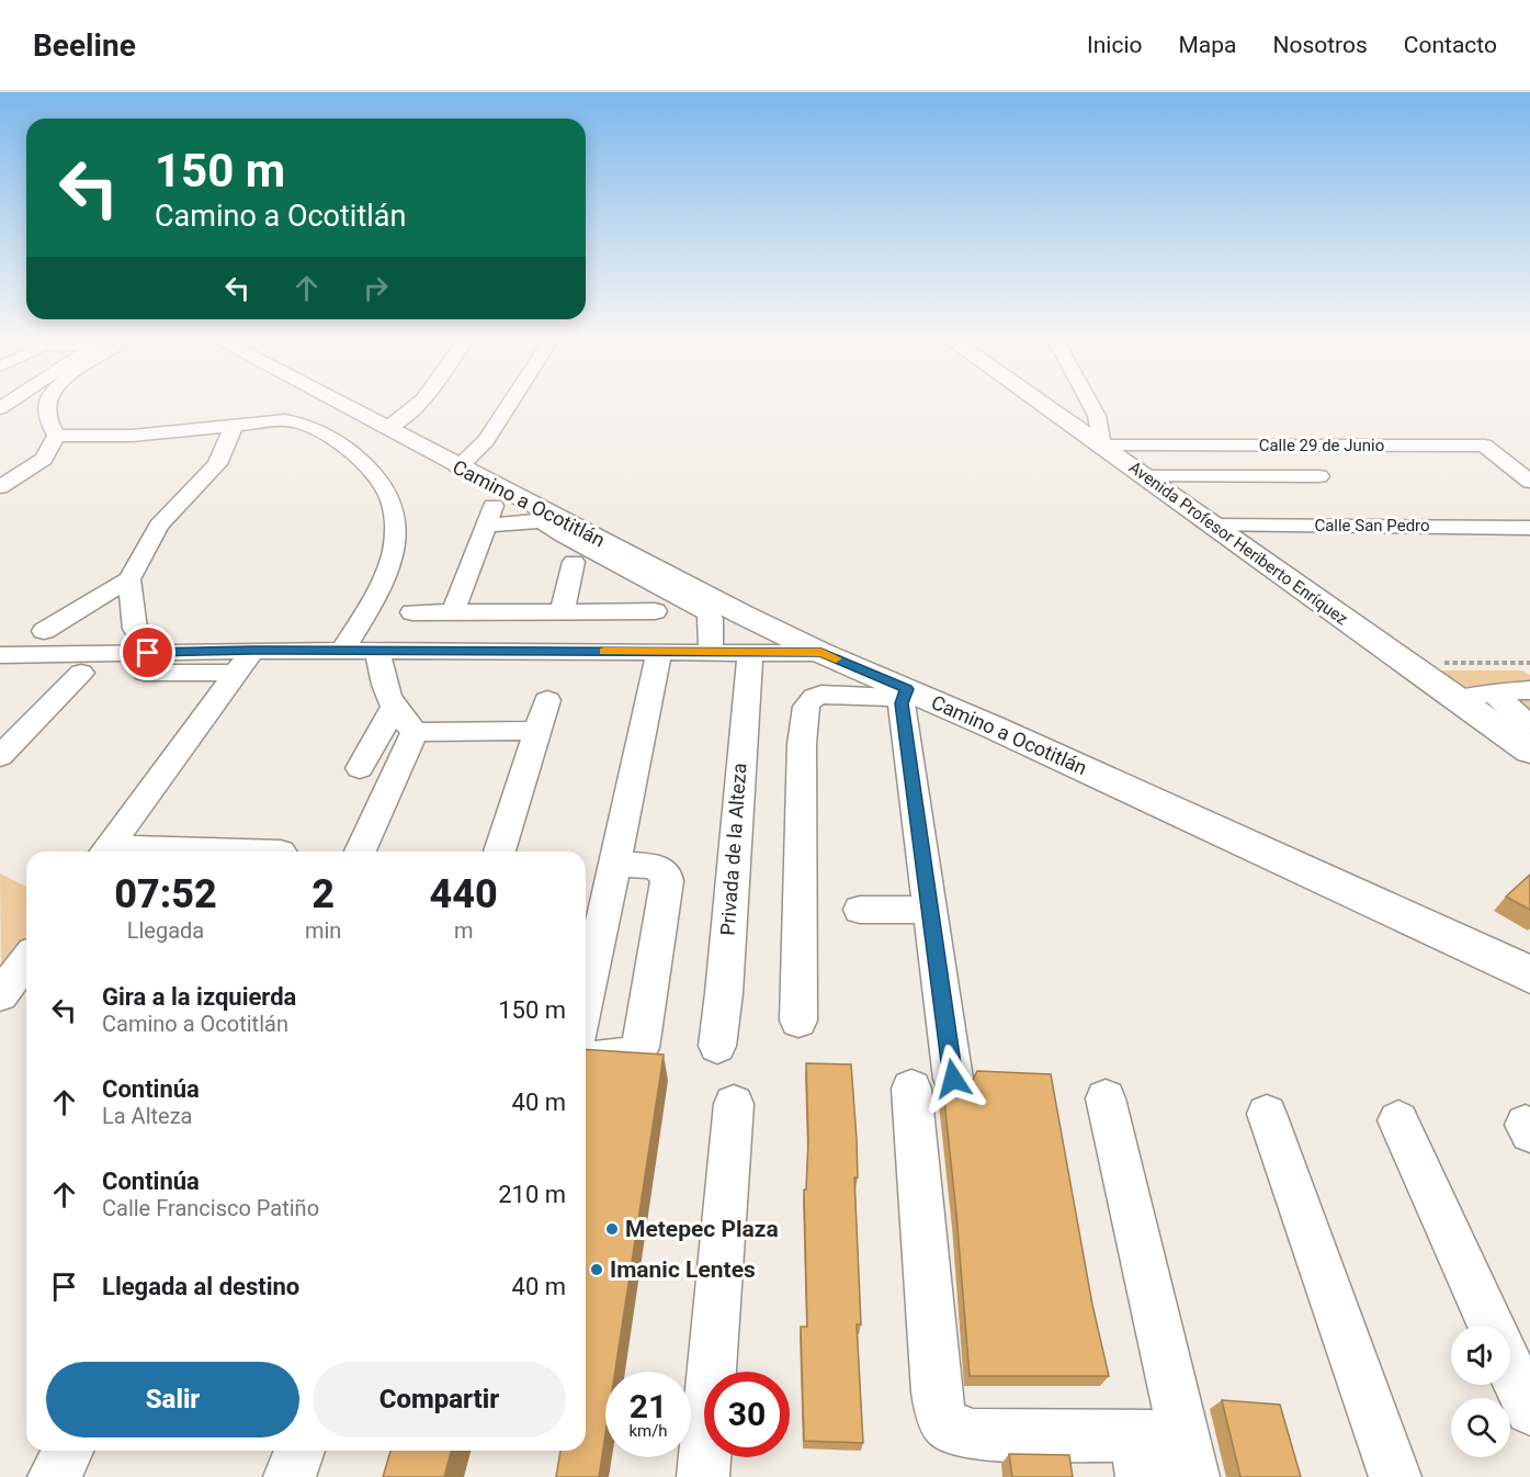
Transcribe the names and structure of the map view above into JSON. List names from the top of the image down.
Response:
{
  "streets": {
    "main road": ["Camino a Ocotitlán", "Avenida Profesor Heriberto Enríquez"],
    "street": ["Calle 29 de Junio", "Calle San Pedro", "Privada de la Alteza"]
  },
  "crossings": [
    ["Calle 29 de Junio", "Avenida Profesor Heriberto Enríquez"],
    ["Calle San Pedro", "Avenida Profesor Heriberto Enríquez"]
  ],
  "places": ["Metepec Plaza", "Imanic Lentes"],
  "page": {
    "header": "Beeline",
    "nav": [
      "Inicio",
      "Mapa",
      "Nosotros",
      "Contacto"
    ],
    "turn": ["150 m", "Camino a Ocotitlán"],
    "eta": [
      "07:52",
      "Llegada",
      "2",
      "min",
      "440",
      "m"
    ],
    "list": [
      {
        "name": "Gira a la izquierda",
        "note": "Camino a Ocotitlán",
        "value": "150 m"
      },
      {
        "name": "Continúa",
        "note": "La Alteza",
        "value": "40 m"
      },
      {
        "name": "Continúa",
        "note": "Calle Francisco Patiño",
        "value": "210 m"
      },
      {
        "name": "Llegada al destino",
        "value": "40 m"
      }
    ],
    "buttons": ["Salir", "Compartir"],
    "speed": "21 km/h",
    "limit": "30"
  }
}
